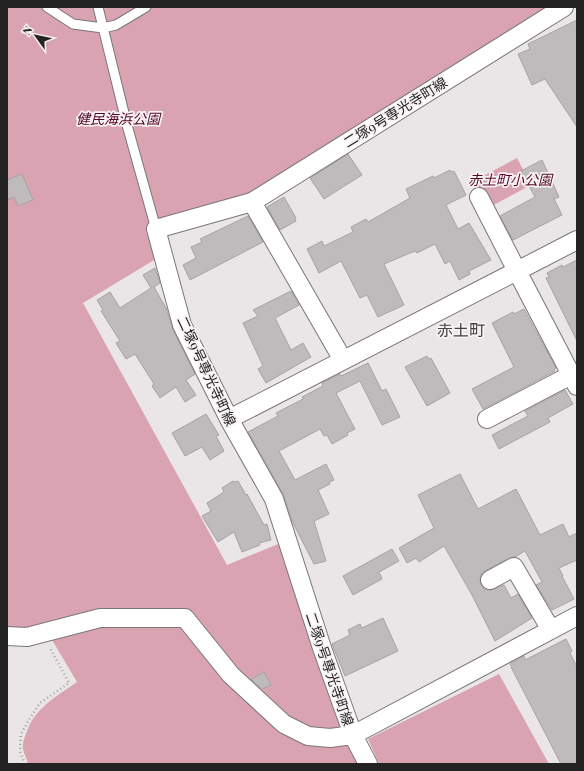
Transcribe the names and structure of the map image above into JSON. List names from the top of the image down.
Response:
{
  "streets": {
    "street": ["二塚9号専光寺町線"]
  },
  "districts": ["赤土町"],
  "parks": ["健民海浜公園", "赤土町小公園"],
  "north": "top left"
}
